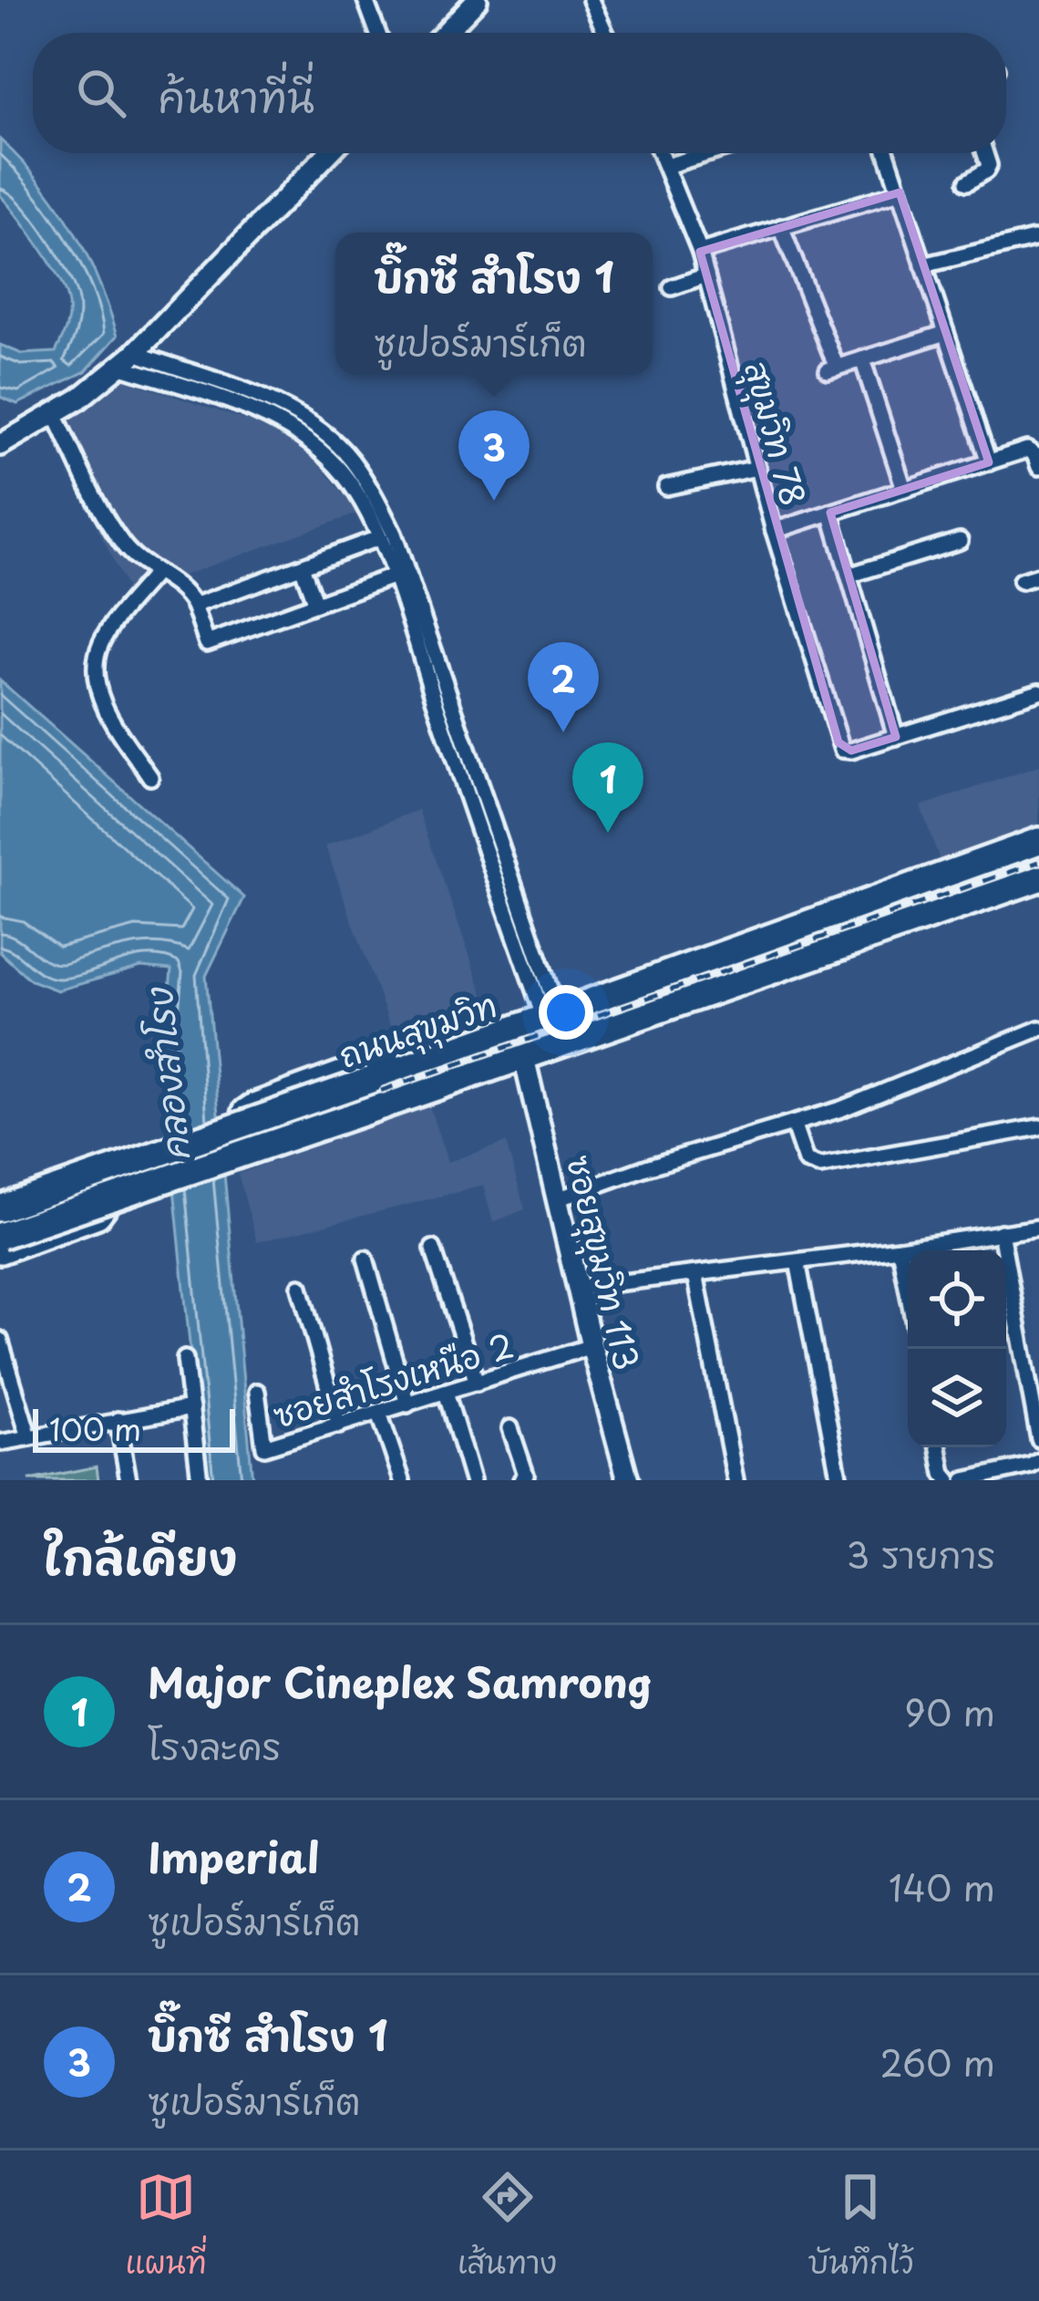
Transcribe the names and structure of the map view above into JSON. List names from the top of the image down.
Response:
{
  "streets": {
    "highway": ["ถนนสุขุมวิท"],
    "main road": ["ซอยสุขุมวิท 113"],
    "street": ["สุขุมวิท 78", "ซอยสำโรงเหนือ 2"]
  },
  "crossings": [
    ["ถนนสุขุมวิท", "ซอยสุขุมวิท 113"],
    ["ซอยสุขุมวิท 113", "ซอยสำโรงเหนือ 2"]
  ],
  "water": ["คลองสำโรง"],
  "scale_bar": "100 m",
  "page": {
    "search": "ค้นหาที่นี่",
    "popup": ["บิ๊กซี สำโรง 1", "ซูเปอร์มาร์เก็ต"],
    "pins": ["3", "2", "1"],
    "scale": "100 m",
    "heading": ["ใกล้เคียง", "3 รายการ"],
    "list": [
      {
        "mark": "1",
        "name": "Major Cineplex Samrong",
        "note": "โรงละคร",
        "value": "90 m"
      },
      {
        "mark": "2",
        "name": "Imperial",
        "note": "ซูเปอร์มาร์เก็ต",
        "value": "140 m"
      },
      {
        "mark": "3",
        "name": "บิ๊กซี สำโรง 1",
        "note": "ซูเปอร์มาร์เก็ต",
        "value": "260 m"
      }
    ],
    "nav": ["แผนที่", "เส้นทาง", "บันทึกไว้"]
  }
}
